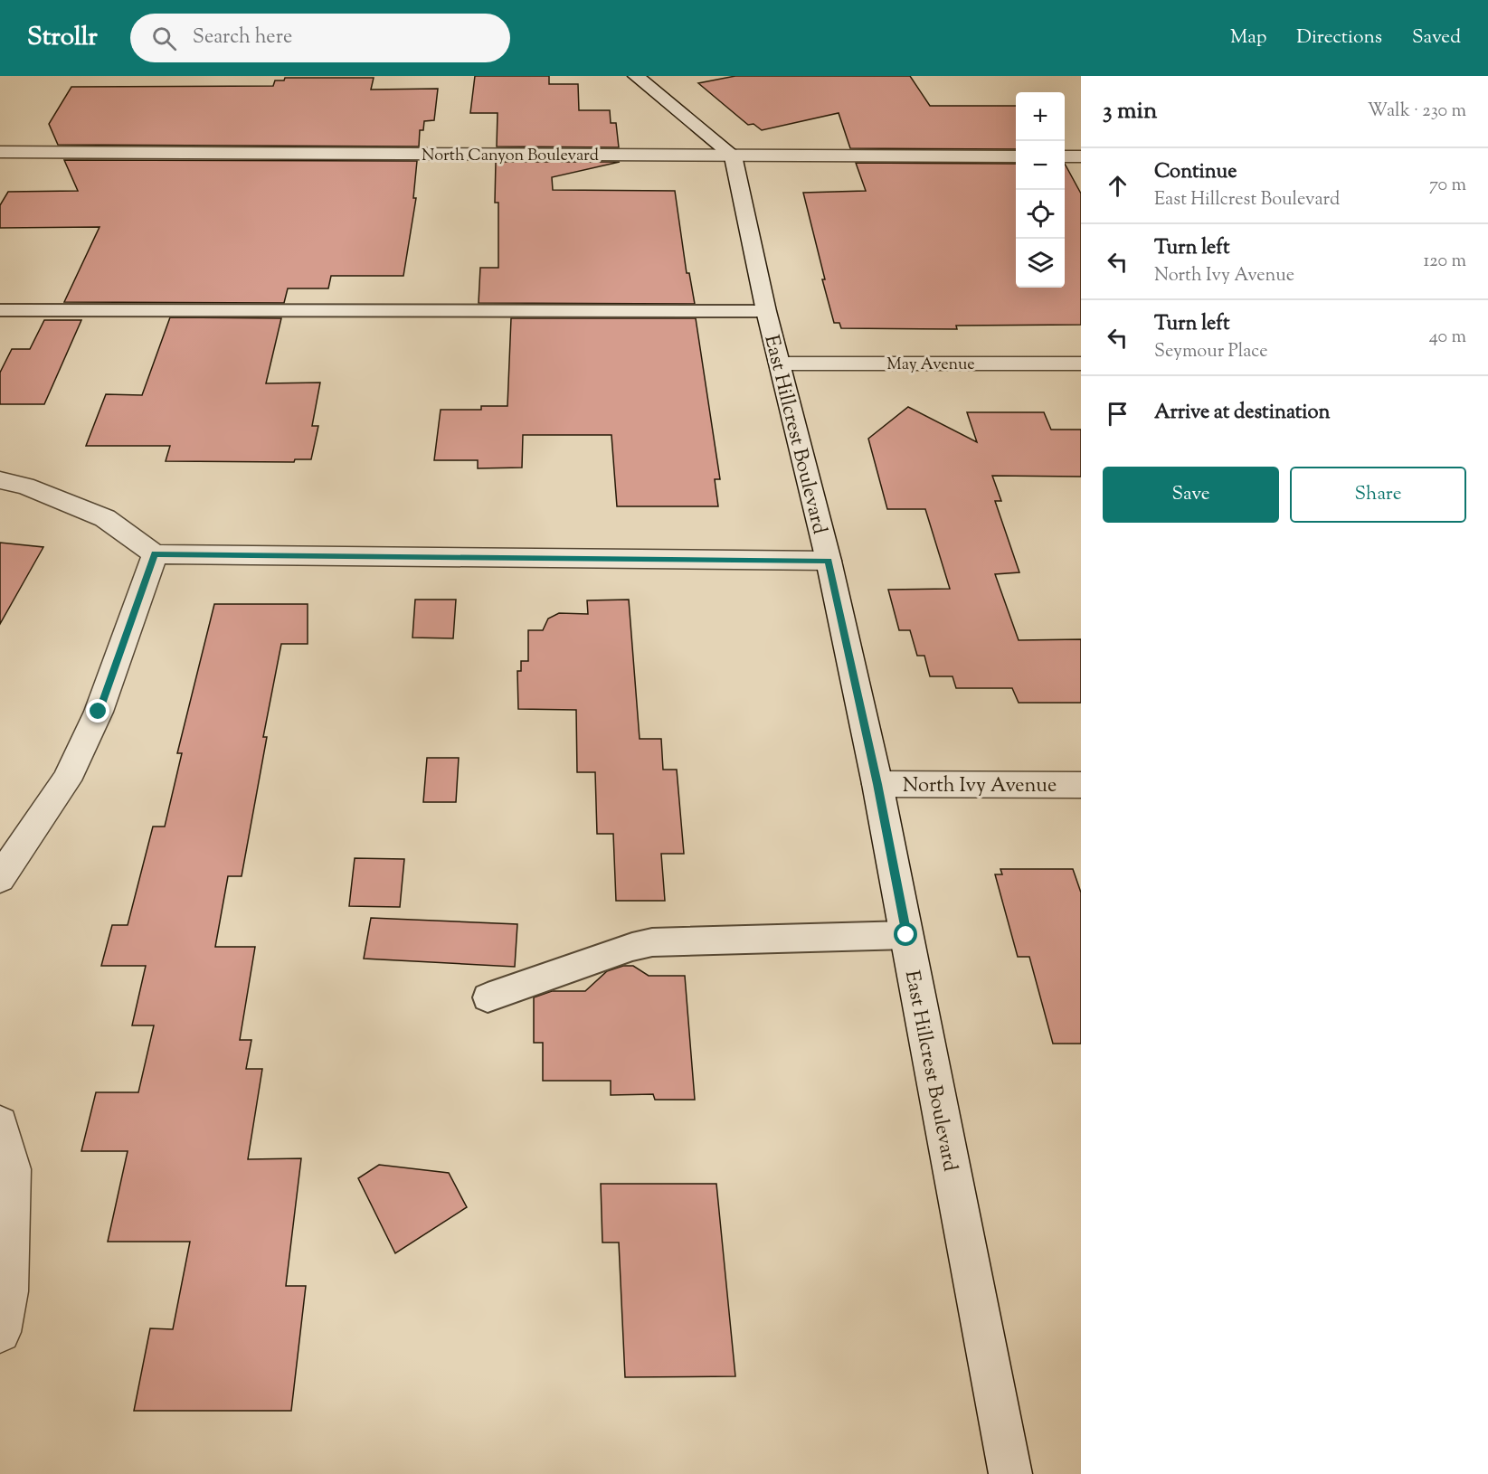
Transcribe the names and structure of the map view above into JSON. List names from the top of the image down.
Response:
{
  "streets": {
    "street": [
      "North Canyon Boulevard",
      "May Avenue",
      "East Hillcrest Boulevard",
      "North Ivy Avenue"
    ]
  },
  "crossings": [
    ["North Canyon Boulevard", "East Hillcrest Boulevard"],
    ["May Avenue", "East Hillcrest Boulevard"],
    ["East Hillcrest Boulevard", "North Ivy Avenue"]
  ],
  "page": {
    "header": "Strollr",
    "search": "Search here",
    "nav": ["Map", "Directions", "Saved"],
    "heading": ["3 min", "Walk · 230 m"],
    "map_buttons": ["+", "−"],
    "list": [
      ["Continue", "East Hillcrest Boulevard", "70 m"],
      ["Turn left", "North Ivy Avenue", "120 m"],
      ["Turn left", "Seymour Place", "40 m"],
      "Arrive at destination"
    ],
    "buttons": ["Save", "Share"]
  }
}
